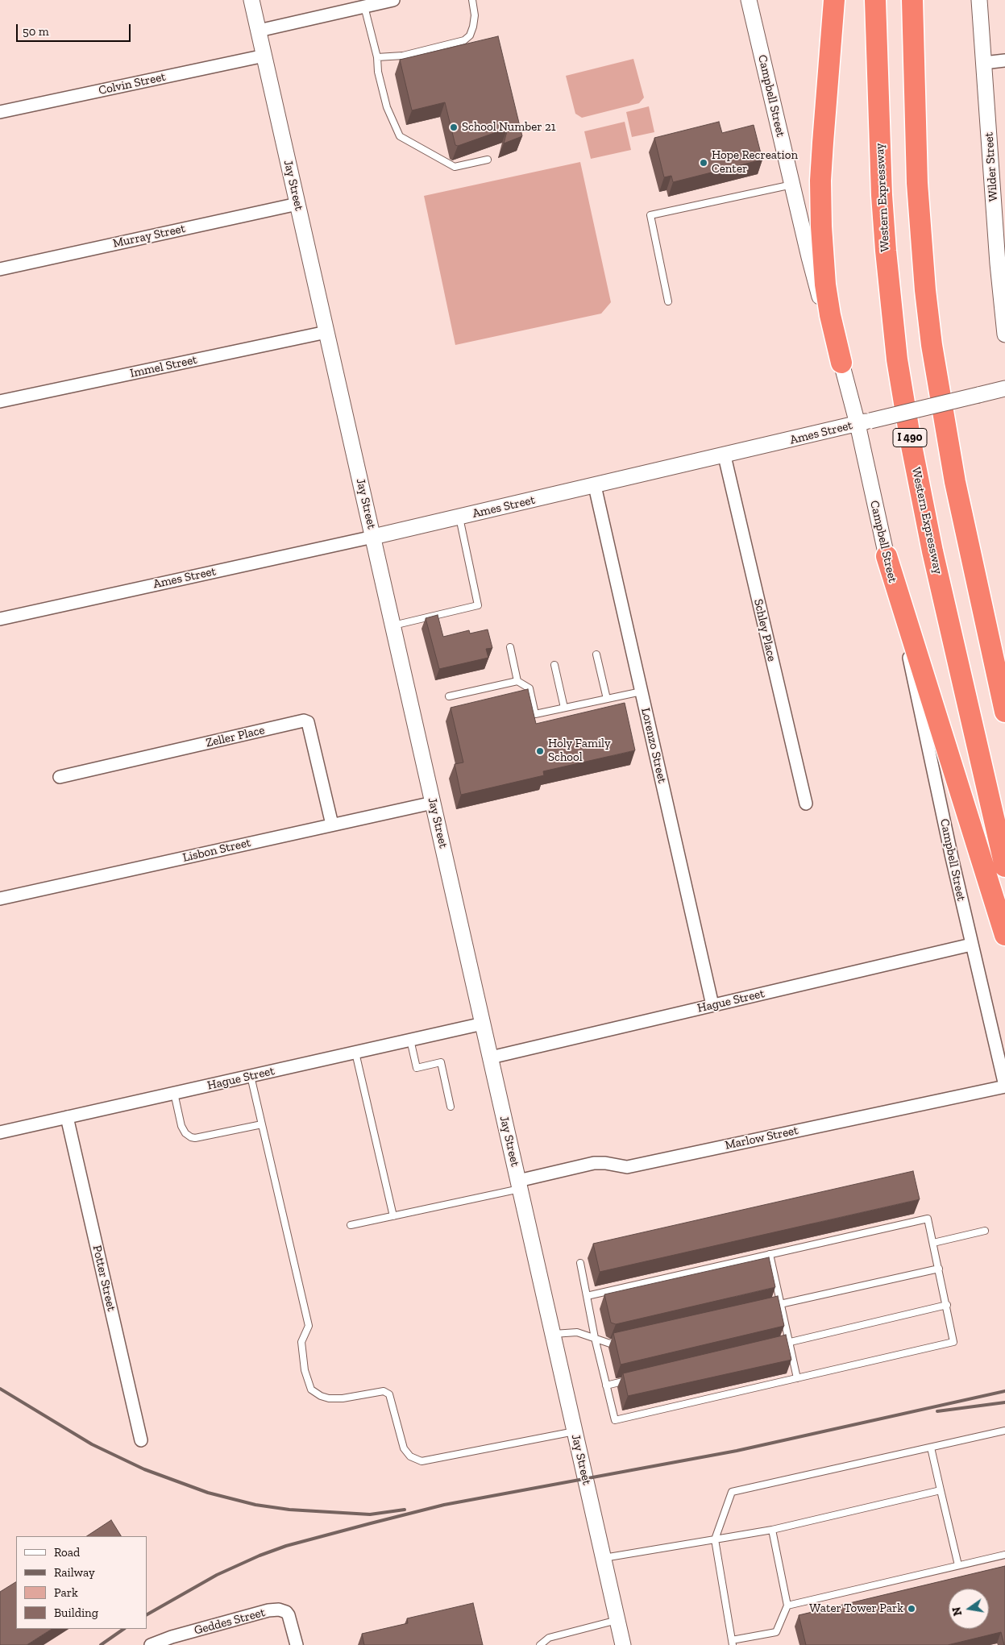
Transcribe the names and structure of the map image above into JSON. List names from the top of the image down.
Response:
{
  "streets": {
    "highway": ["Western Expressway", "I 490"],
    "street": [
      "Colvin Street",
      "Campbell Street",
      "Wilder Street",
      "Jay Street",
      "Murray Street",
      "Immel Street",
      "Ames Street",
      "Schley Place",
      "Zeller Place",
      "Lorenzo Street",
      "Lisbon Street",
      "Hague Street",
      "Marlow Street",
      "Potter Street",
      "Geddes Street"
    ]
  },
  "crossings": [
    ["Colvin Street", "Jay Street"],
    ["Campbell Street", "Ames Street"],
    ["Campbell Street", "Hague Street"],
    ["Campbell Street", "Marlow Street"],
    ["Jay Street", "Murray Street"],
    ["Jay Street", "Immel Street"],
    ["Jay Street", "Ames Street"],
    ["Jay Street", "Lisbon Street"],
    ["Jay Street", "Hague Street"],
    ["Jay Street", "Marlow Street"],
    ["Ames Street", "Schley Place"],
    ["Ames Street", "Lorenzo Street"],
    ["Zeller Place", "Lisbon Street"],
    ["Lorenzo Street", "Hague Street"],
    ["Hague Street", "Potter Street"]
  ],
  "places": [
    "School Number 21",
    "Hope Recreation Center",
    "Holy Family School",
    "Water Tower Park"
  ],
  "legend": [
    "Road",
    "Railway",
    "Park",
    "Building"
  ],
  "scale_bar": "50 m",
  "north": "left"
}
